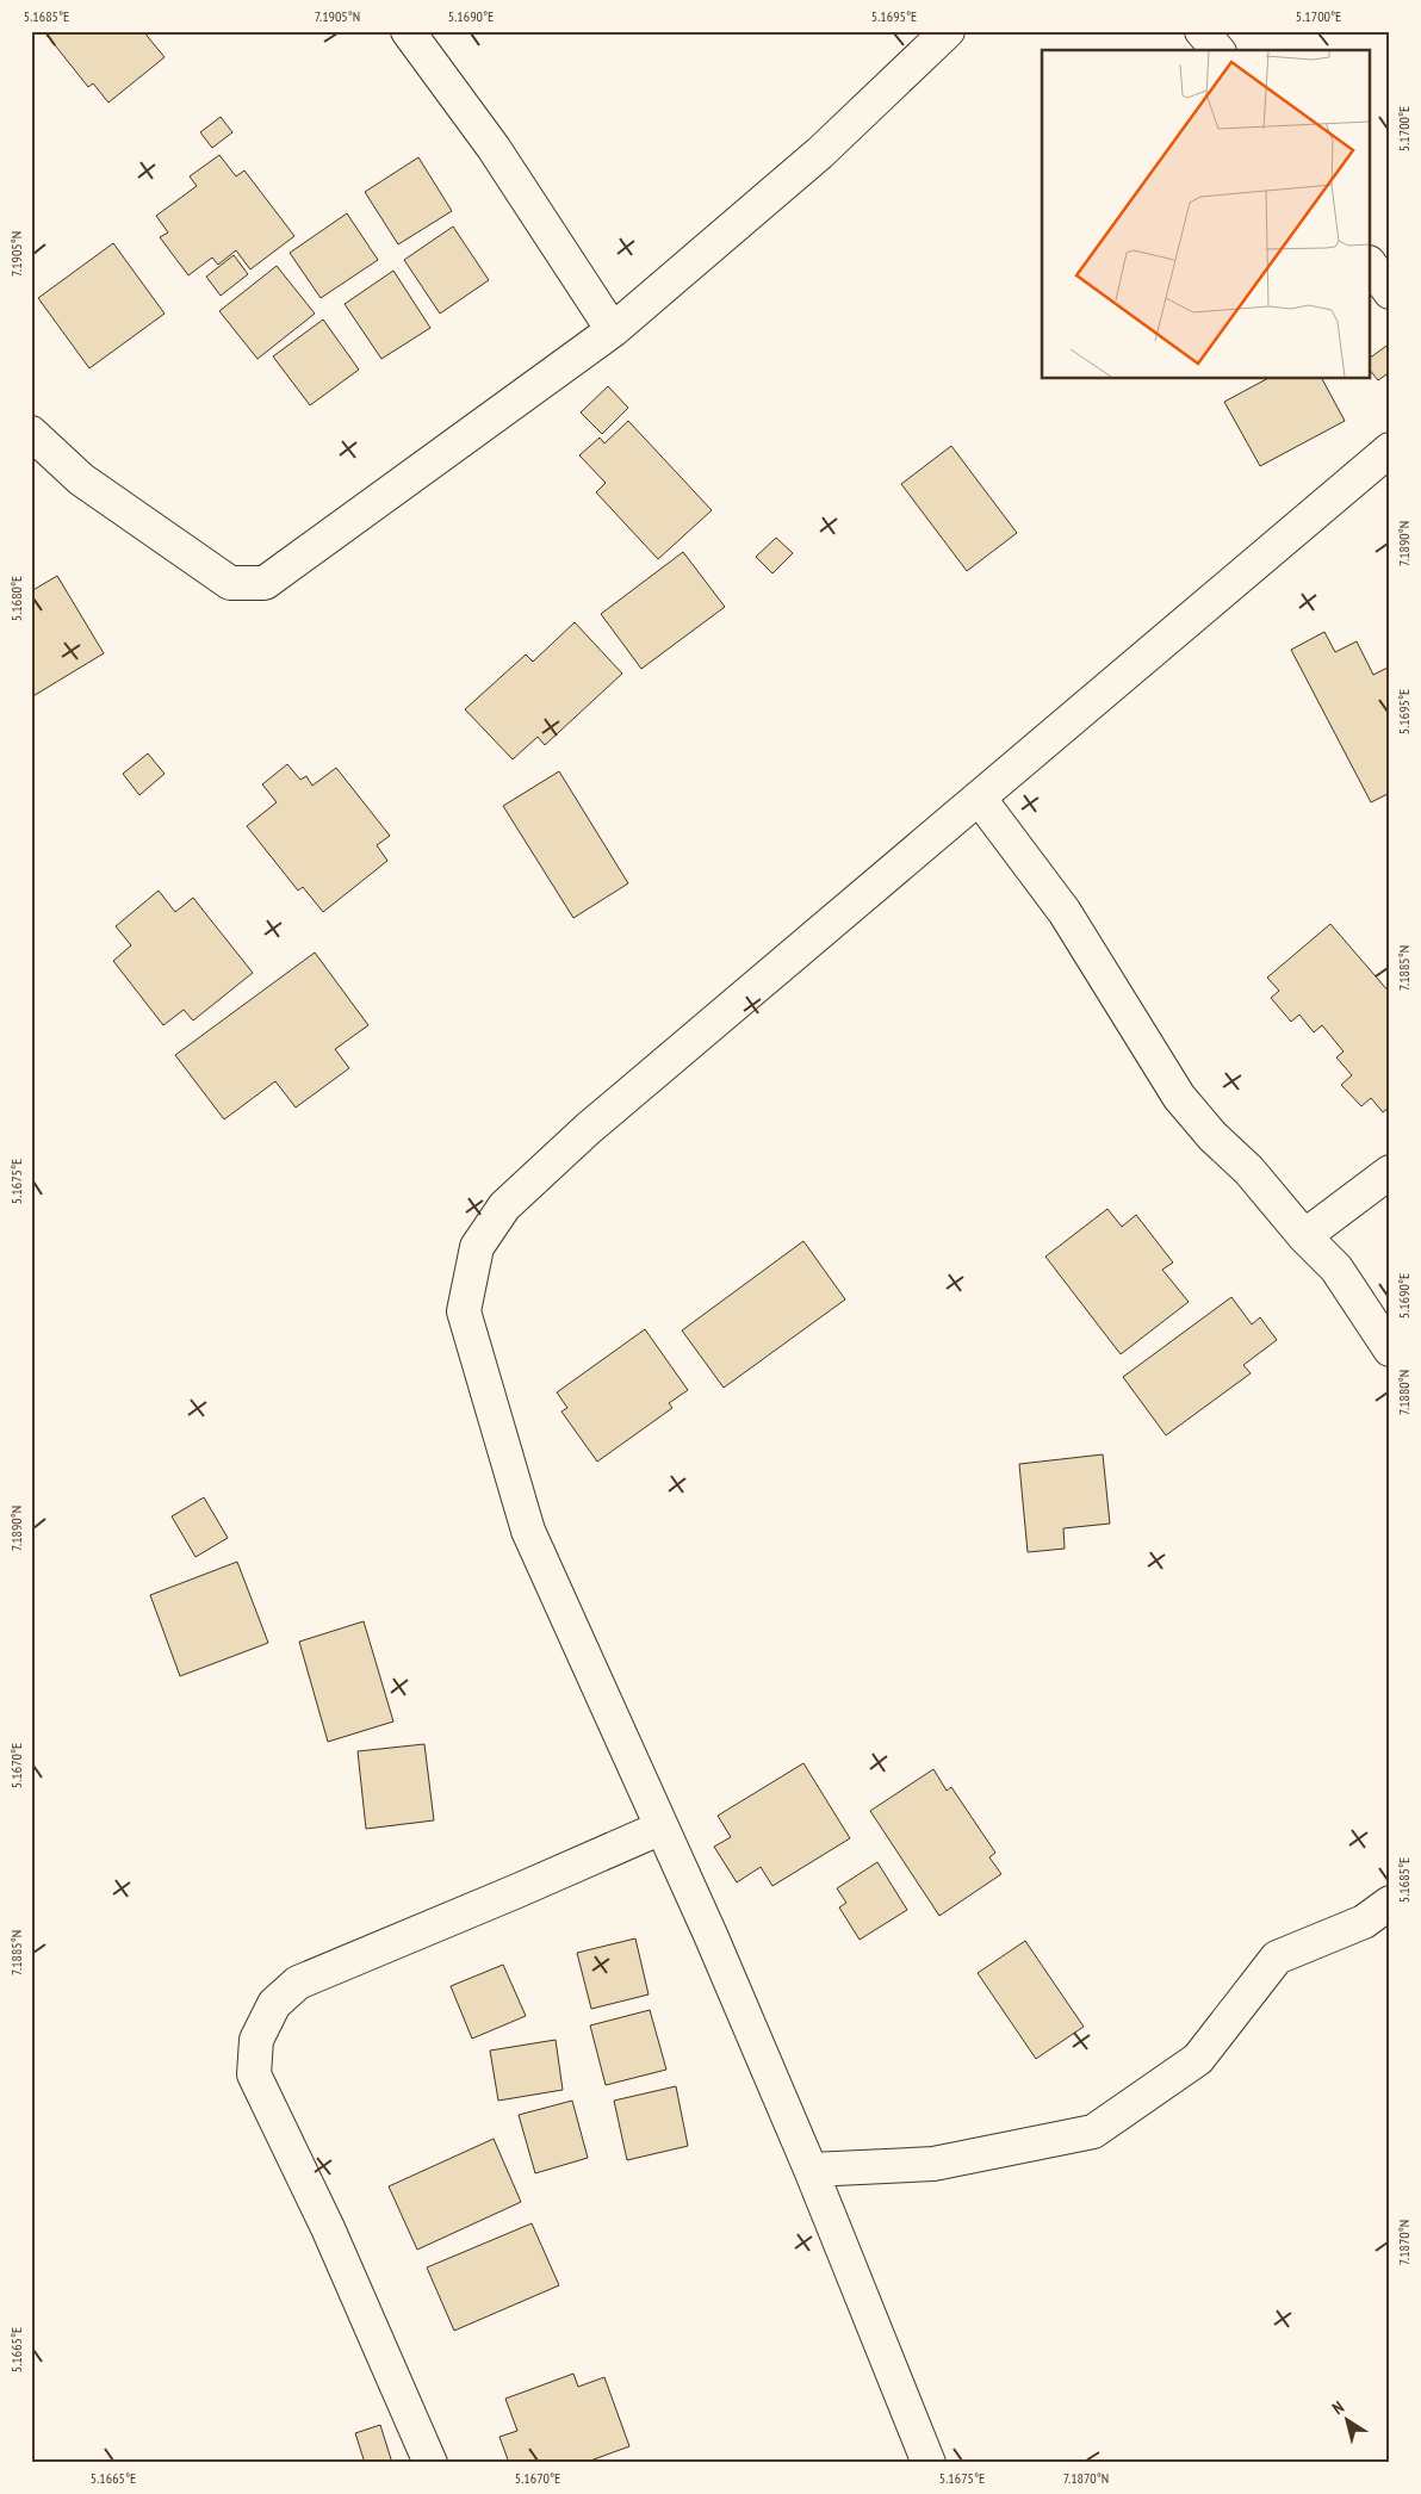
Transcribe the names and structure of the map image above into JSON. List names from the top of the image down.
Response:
{
  "north": "top left",
  "coordinates": [
    "5.1685°E",
    "7.1905°N",
    "5.1690°E",
    "5.1695°E",
    "5.1700°E",
    "7.1890°N",
    "5.1680°E",
    "7.1885°N",
    "5.1675°E",
    "7.1880°N",
    "5.1670°E",
    "7.1870°N",
    "5.1665°E"
  ]
}
